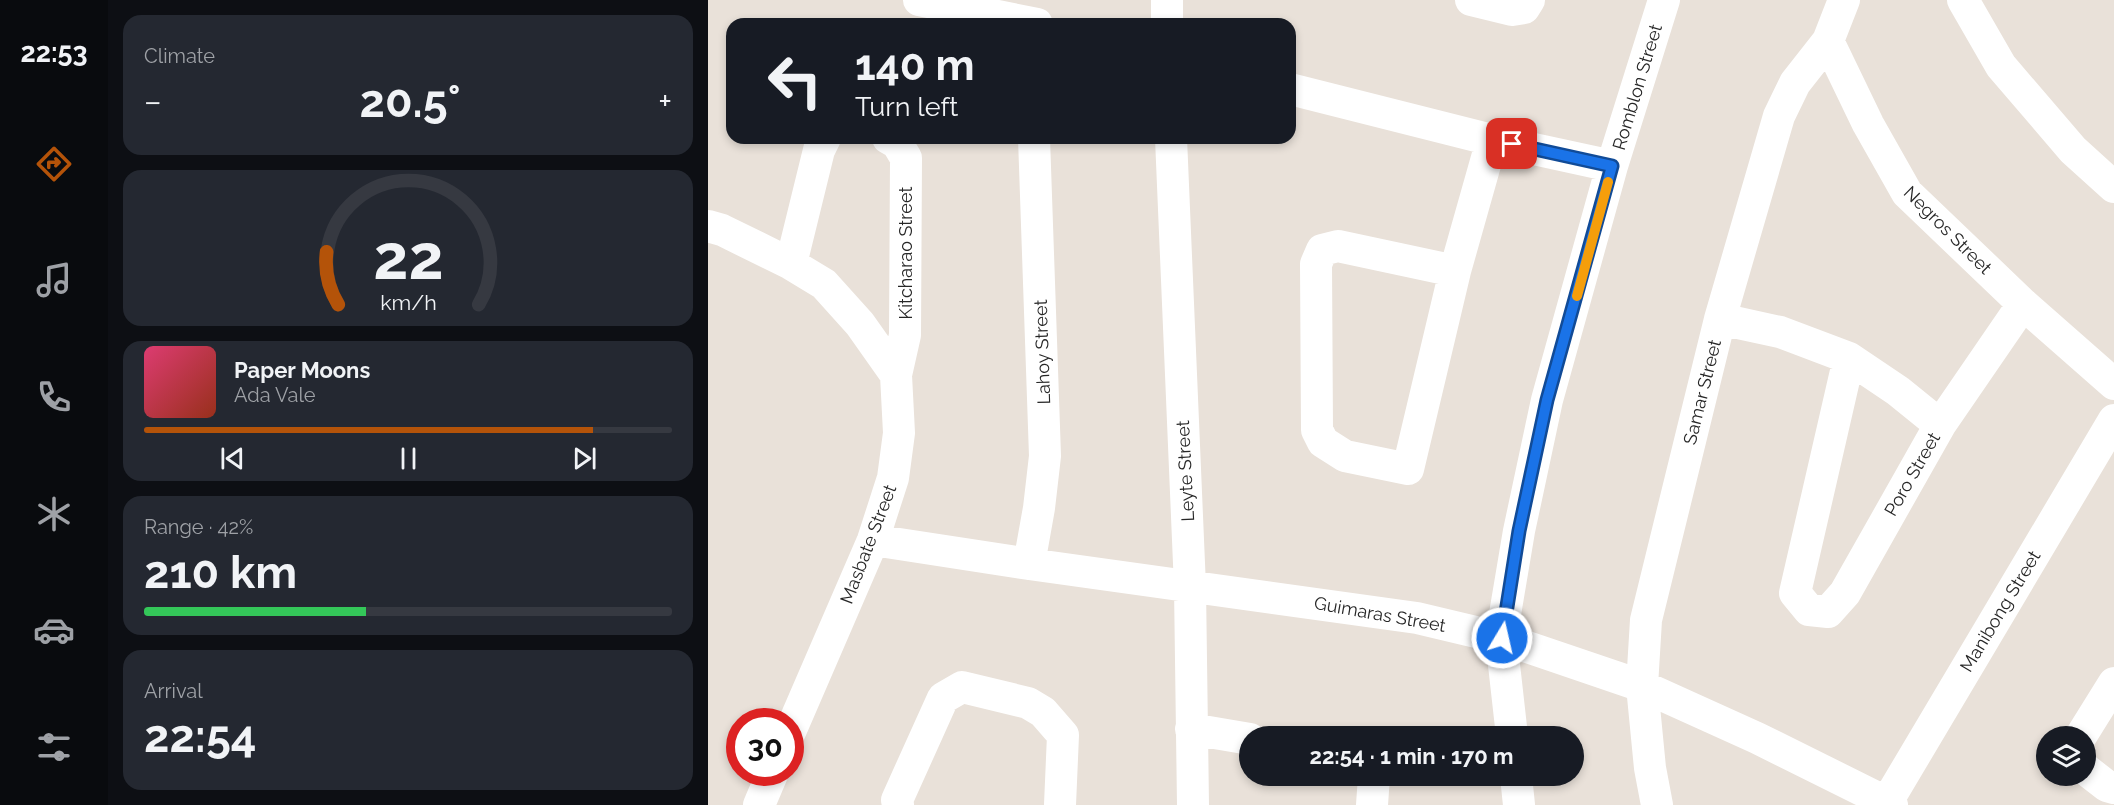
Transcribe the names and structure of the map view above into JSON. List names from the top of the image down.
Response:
{
  "streets": {
    "street": [
      "Romblon Street",
      "Negros Street",
      "Kitcharao Street",
      "Lahoy Street",
      "Samar Street",
      "Leyte Street",
      "Poro Street",
      "Masbate Street",
      "Manibong Street",
      "Guimaras Street"
    ]
  },
  "crossings": [
    ["Romblon Street", "Guimaras Street"],
    ["Negros Street", "Samar Street"],
    ["Negros Street", "Poro Street"],
    ["Kitcharao Street", "Masbate Street"],
    ["Lahoy Street", "Guimaras Street"],
    ["Samar Street", "Guimaras Street"],
    ["Leyte Street", "Guimaras Street"],
    ["Masbate Street", "Guimaras Street"],
    ["Manibong Street", "Guimaras Street"]
  ],
  "page": {
    "tabs": "22:53",
    "tile": [
      "Climate",
      ["Range · 42%", "210 km"],
      ["Arrival", "22:54"]
    ],
    "turn": ["140 m", "Turn left"],
    "heat": ["−", "20.5°", "+"],
    "song": ["Paper Moons", "Ada Vale"],
    "limit": "30",
    "trip": "22:54 · 1 min · 170 m",
    "gauge": ["22", "km/h"]
  }
}
